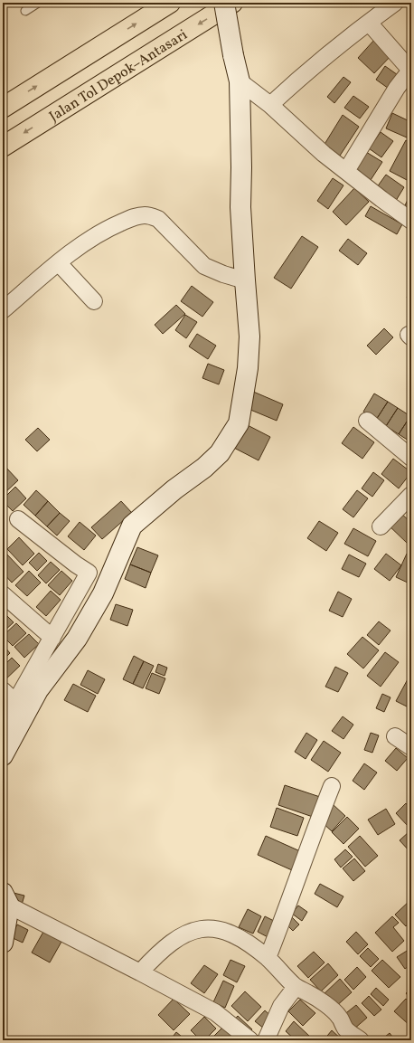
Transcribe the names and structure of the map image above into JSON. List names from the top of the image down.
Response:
{
  "streets": {
    "highway": ["Jalan Tol Depok–Antasari"]
  }
}
